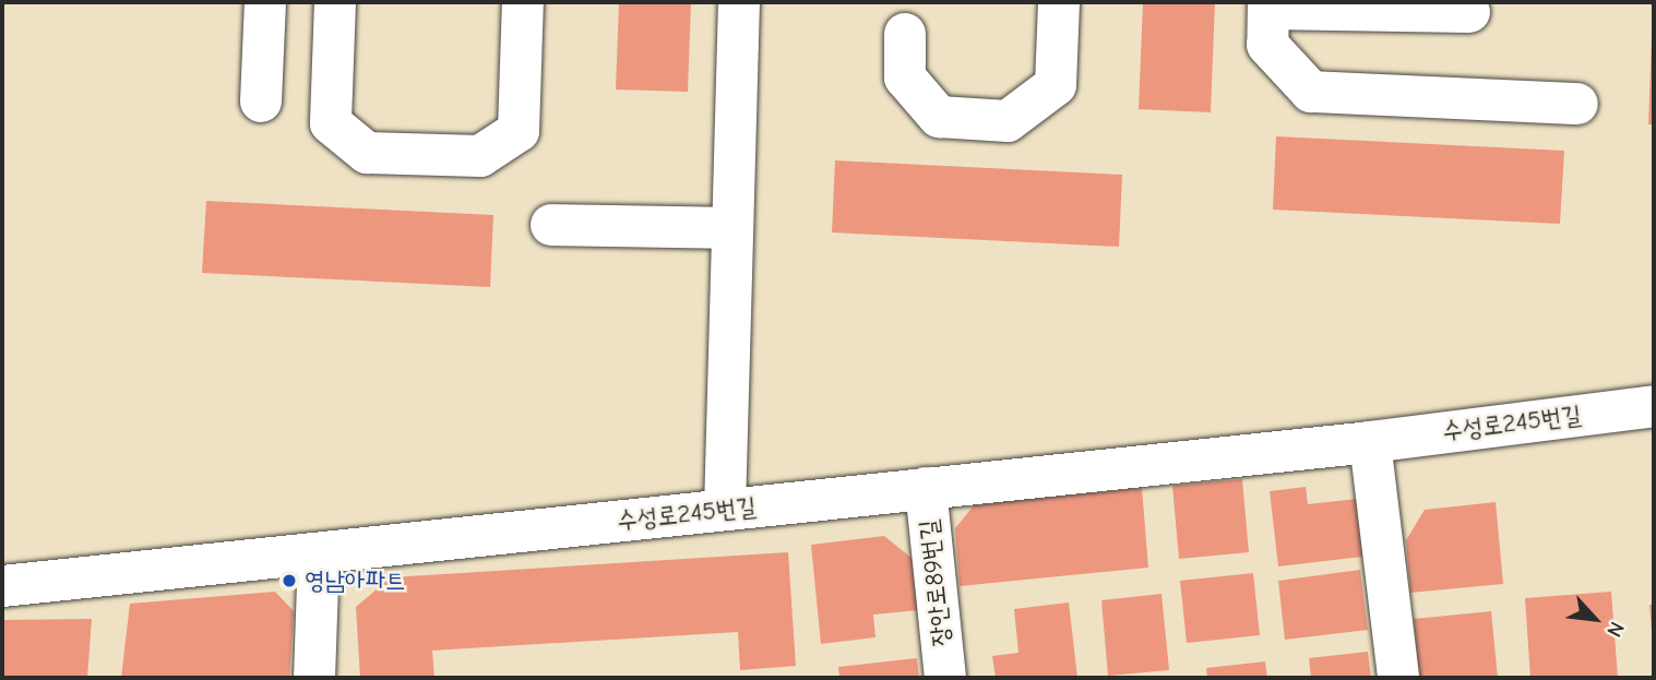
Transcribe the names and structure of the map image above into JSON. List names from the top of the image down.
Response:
{
  "streets": {
    "street": ["수성로245번길", "장안로89번길"]
  },
  "crossings": [
    ["수성로245번길", "장안로89번길"]
  ],
  "places": ["영남아파트"],
  "north": "bottom right"
}
